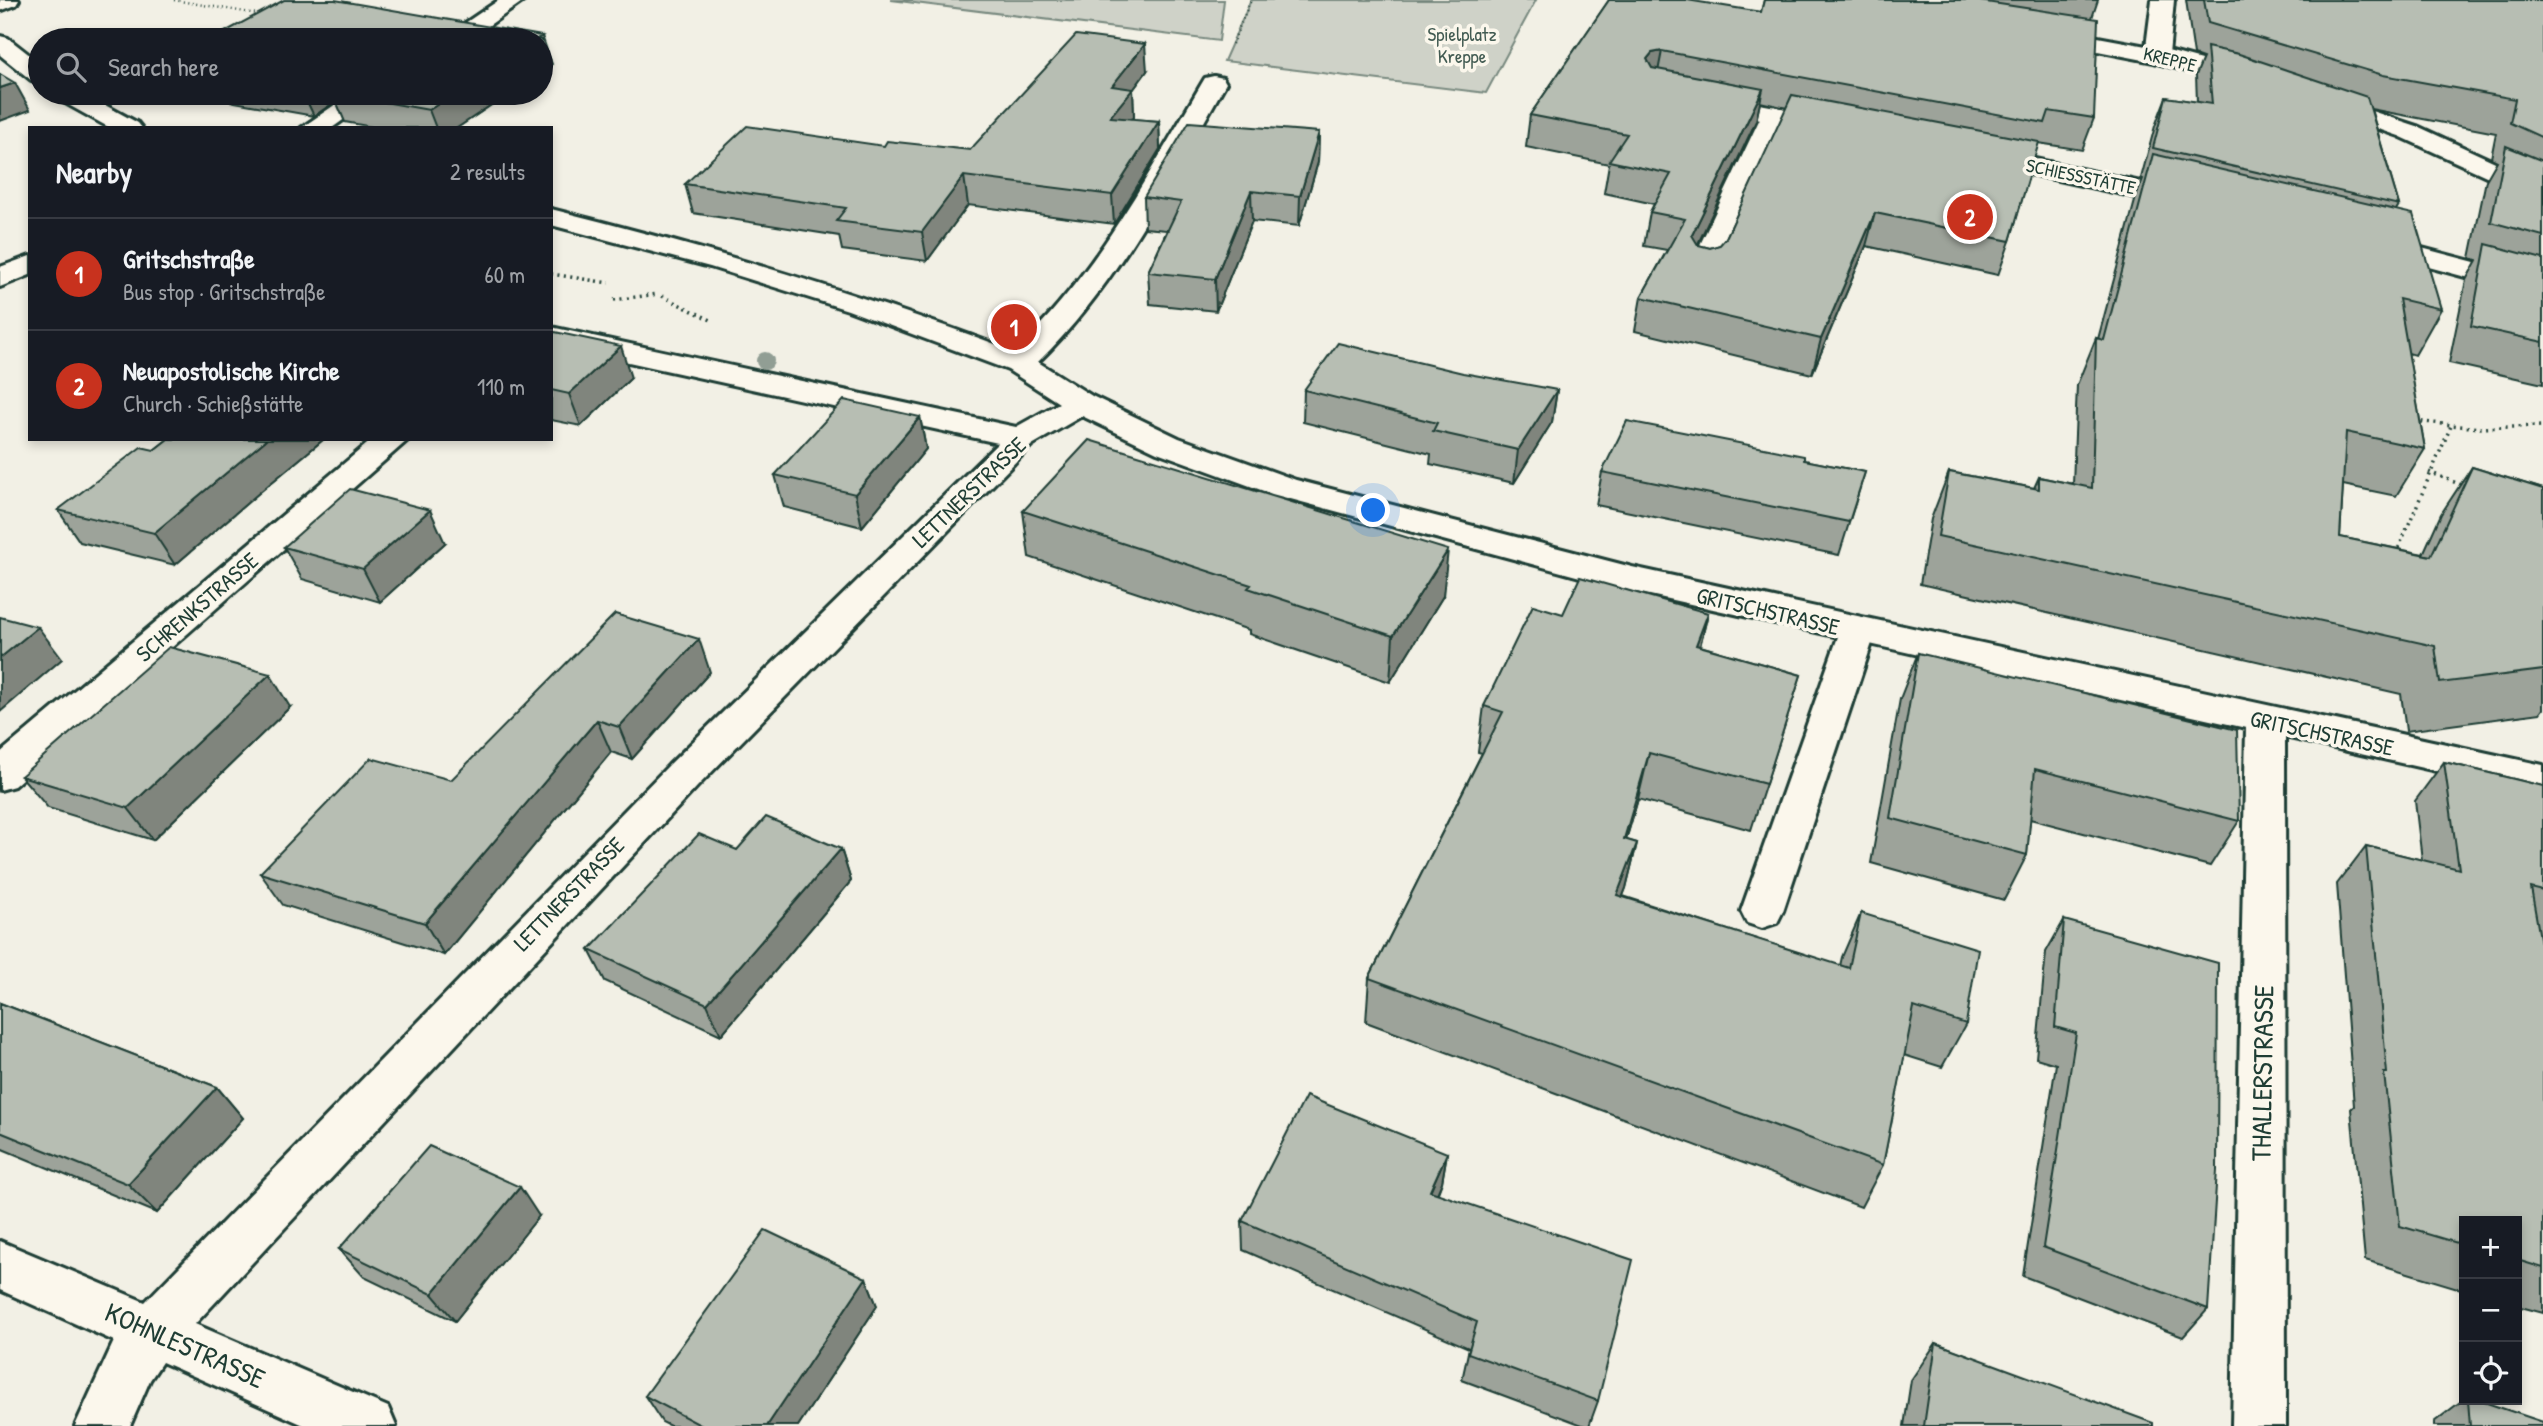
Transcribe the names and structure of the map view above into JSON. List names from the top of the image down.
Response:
{
  "streets": {
    "street": [
      "KREPPE",
      "SCHIESSSTÄTTE",
      "LETTNERSTRASSE",
      "SCHRENKSTRASSE",
      "GRITSCHSTRASSE",
      "THALLERSTRASSE",
      "KOHNLESTRASSE"
    ]
  },
  "crossings": [
    ["LETTNERSTRASSE", "GRITSCHSTRASSE"],
    ["LETTNERSTRASSE", "KOHNLESTRASSE"],
    ["GRITSCHSTRASSE", "THALLERSTRASSE"]
  ],
  "parks": ["Spielplatz Kreppe"],
  "page": {
    "search": "Search here",
    "heading": ["Nearby", "2 results"],
    "pins": ["2", "1"],
    "list": [
      {
        "mark": "1",
        "name": "Gritschstraße",
        "note": "Bus stop · Gritschstraße",
        "value": "60 m"
      },
      {
        "mark": "2",
        "name": "Neuapostolische Kirche",
        "note": "Church · Schießstätte",
        "value": "110 m"
      }
    ],
    "map_buttons": ["+", "−"]
  }
}
